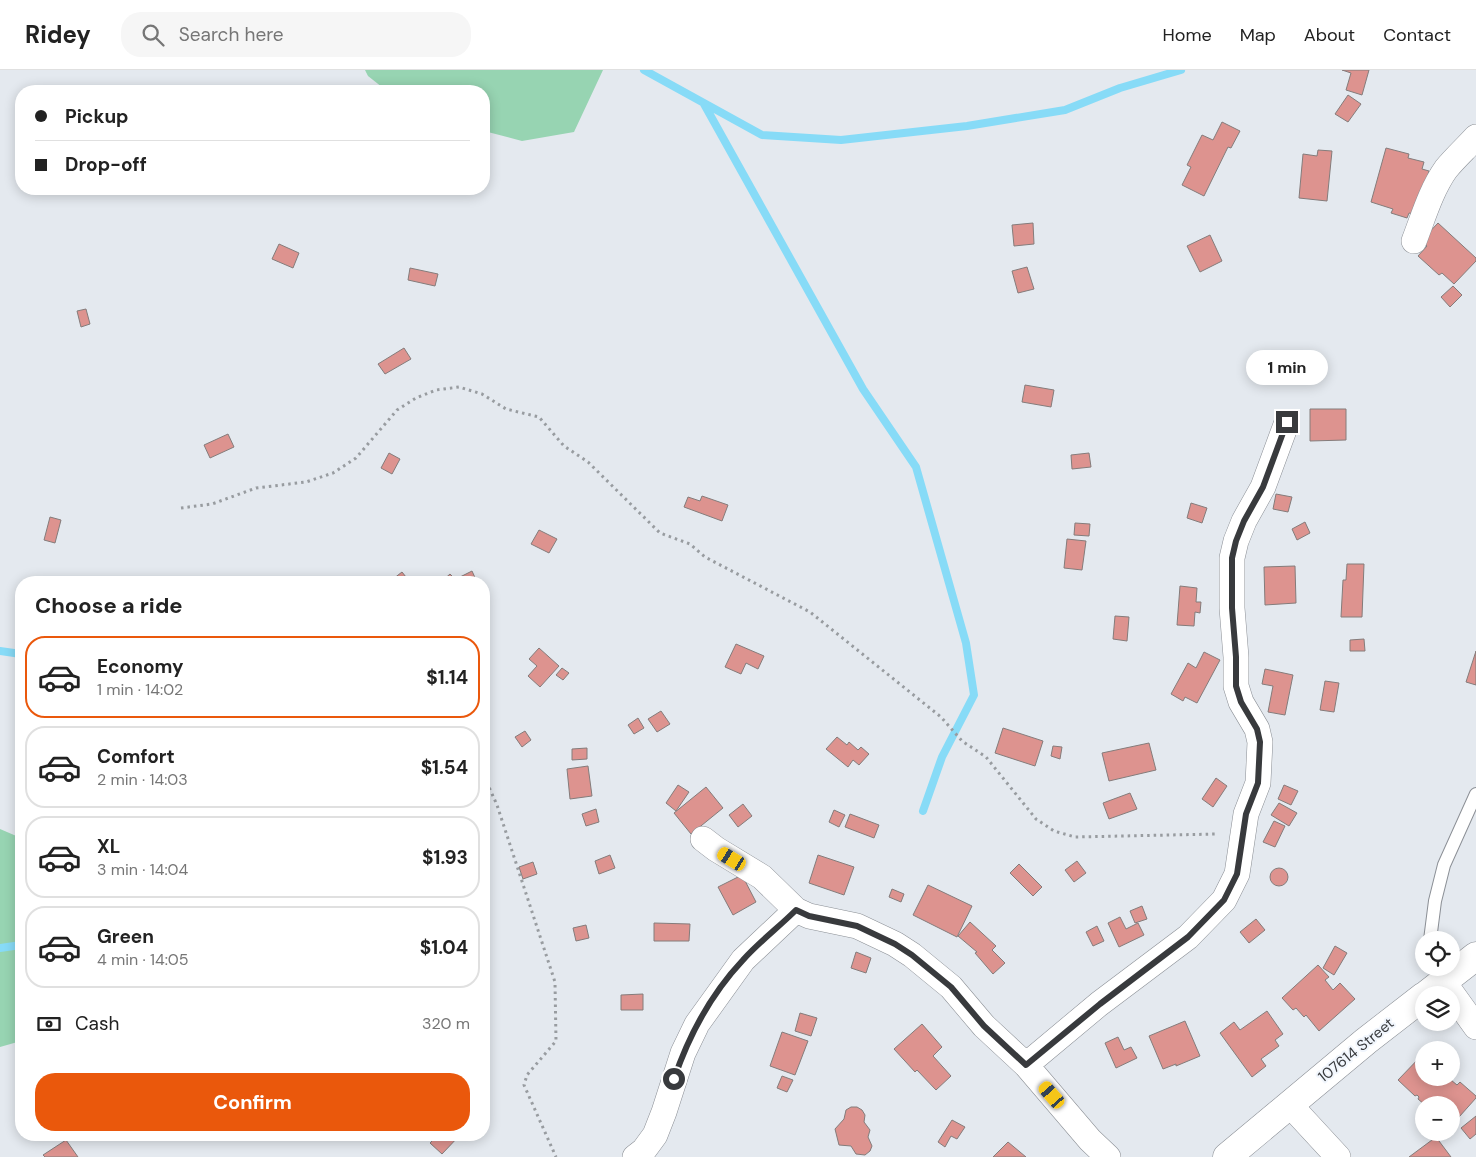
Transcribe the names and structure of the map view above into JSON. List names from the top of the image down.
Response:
{
  "streets": {
    "street": ["107614 Street"]
  },
  "page": {
    "header": "Ridey",
    "search": "Search here",
    "nav": [
      "Home",
      "Map",
      "About",
      "Contact"
    ],
    "banner": ["Pickup", "Drop-off"],
    "bubble": "1 min",
    "heading": "Choose a ride",
    "list": [
      {
        "name": "Economy",
        "note": "1 min · 14:02",
        "value": "$1.14"
      },
      {
        "name": "Comfort",
        "note": "2 min · 14:03",
        "value": "$1.54"
      },
      {
        "name": "XL",
        "note": "3 min · 14:04",
        "value": "$1.93"
      },
      {
        "name": "Green",
        "note": "4 min · 14:05",
        "value": "$1.04"
      }
    ],
    "map_buttons": ["+", "−"],
    "pay": ["Cash", "320 m"],
    "buttons": "Confirm"
  }
}
